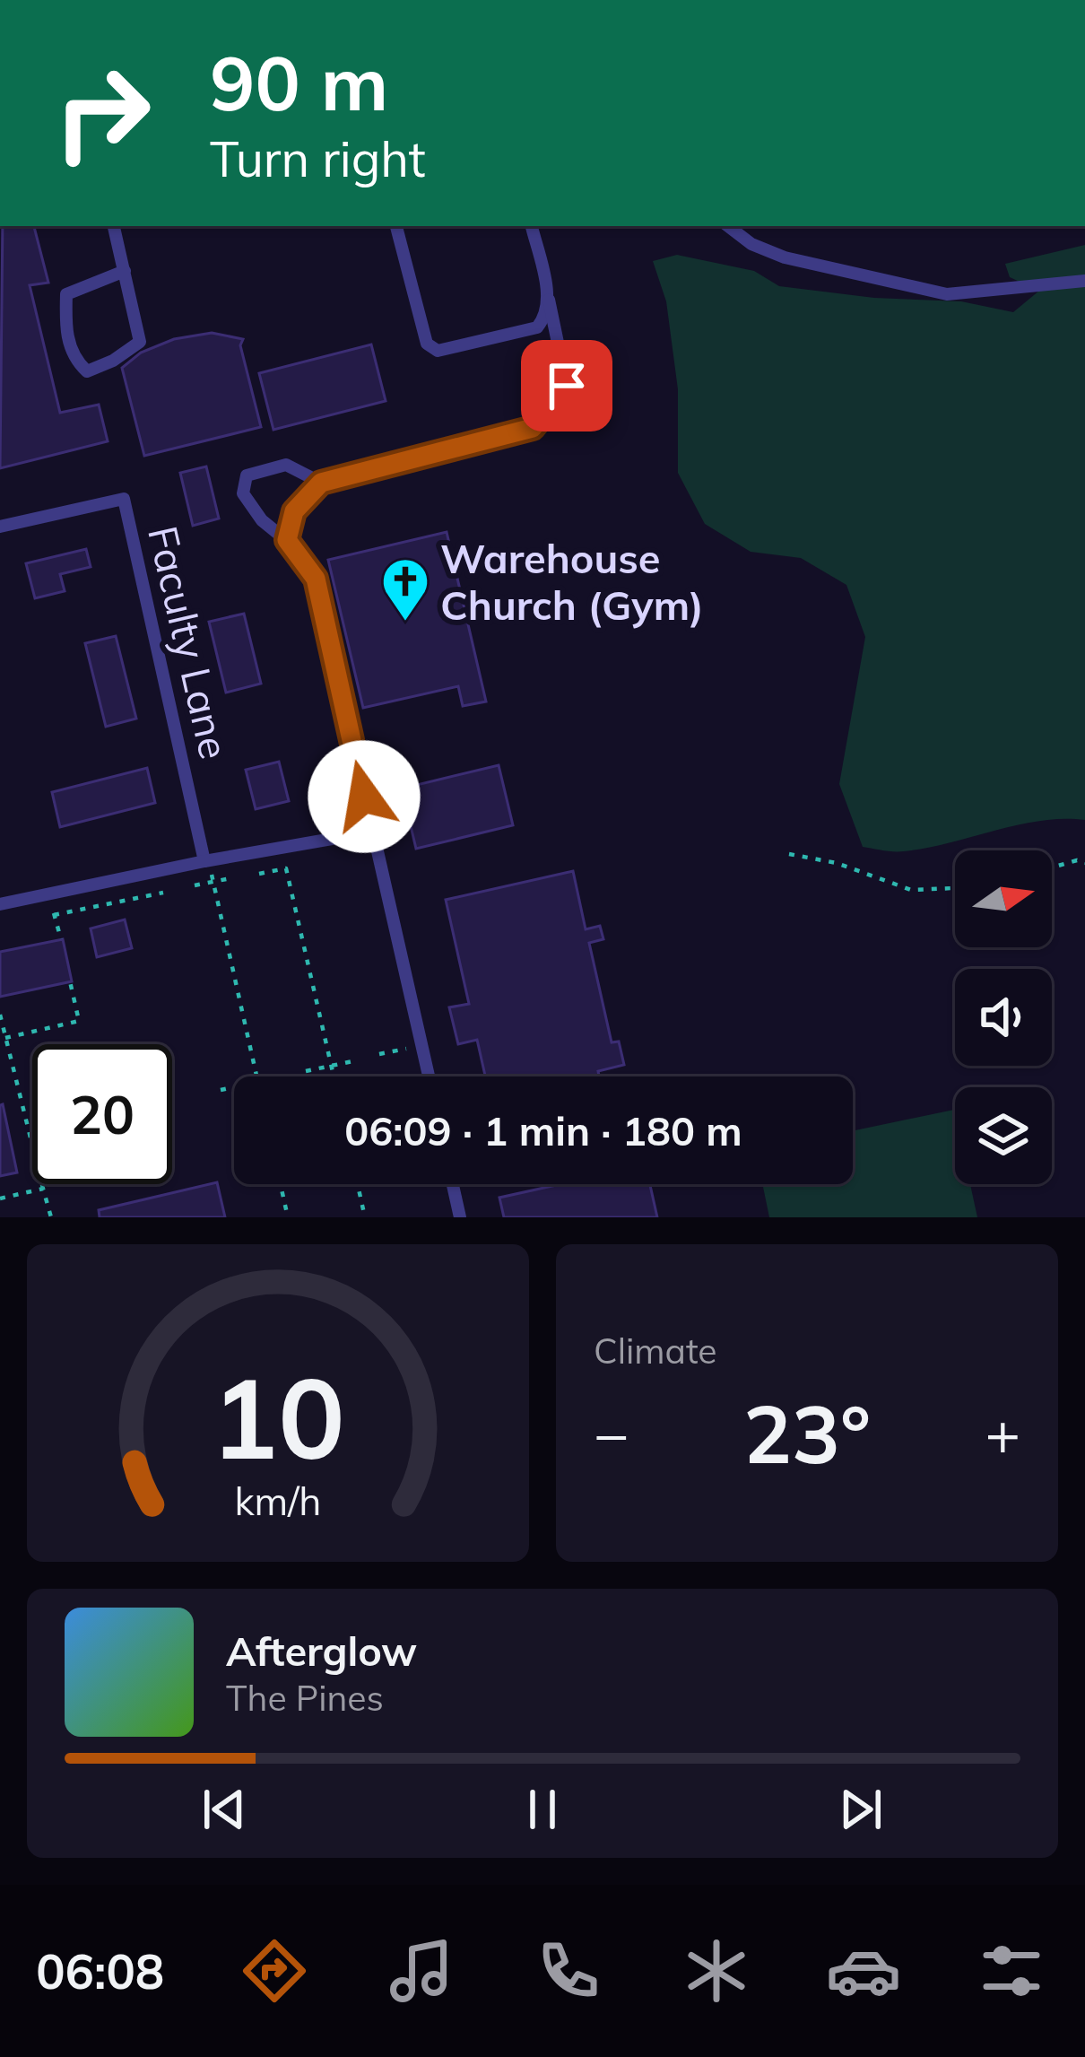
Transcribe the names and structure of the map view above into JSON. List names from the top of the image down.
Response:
{
  "streets": {
    "lane": ["Faculty Lane"]
  },
  "places": {
    "church": ["Warehouse Church (Gym)"]
  },
  "north": "right",
  "page": {
    "turn": ["90 m", "Turn right"],
    "limit": "20",
    "trip": "06:09 · 1 min · 180 m",
    "tile": "Climate",
    "heat": ["−", "23°", "+"],
    "song": ["Afterglow", "The Pines"],
    "tabs": "06:08",
    "gauge": ["10", "km/h"]
  }
}
